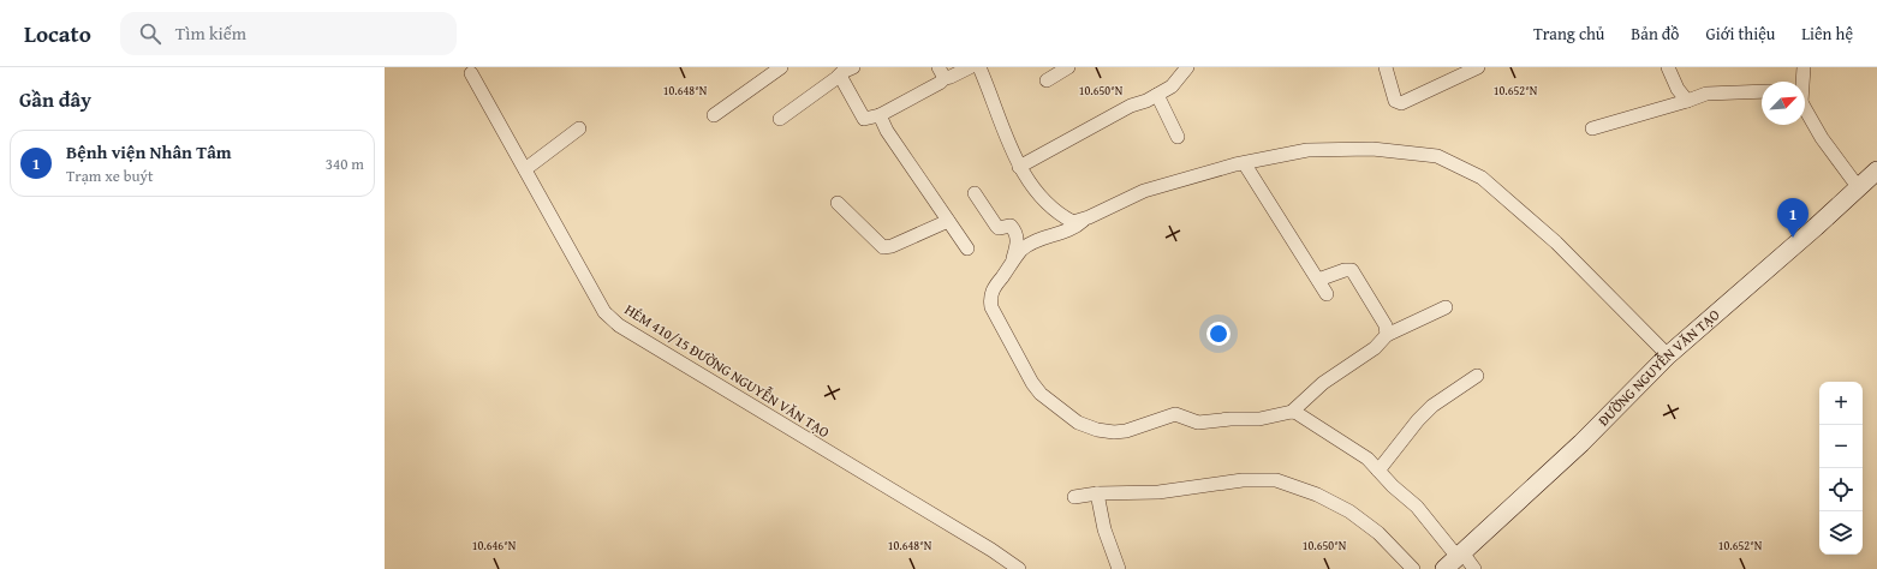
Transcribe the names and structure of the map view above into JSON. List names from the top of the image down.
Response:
{
  "streets": {
    "main road": ["ĐƯỜNG NGUYỄN VĂN TẠO"],
    "street": ["HẺM 410/15 ĐƯỜNG NGUYỄN VĂN TẠO"]
  },
  "north": "top right",
  "page": {
    "header": "Locato",
    "search": "Tìm kiếm",
    "nav": [
      "Trang chủ",
      "Bản đồ",
      "Giới thiệu",
      "Liên hệ"
    ],
    "heading": "Gần đây",
    "list": [
      {
        "mark": "1",
        "name": "Bệnh viện Nhân Tâm",
        "note": "Trạm xe buýt",
        "value": "340 m"
      }
    ],
    "pins": "1",
    "map_buttons": ["+", "−"]
  },
  "coordinates": [
    "10.648°N",
    "10.650°N",
    "10.652°N",
    "10.646°N"
  ]
}
